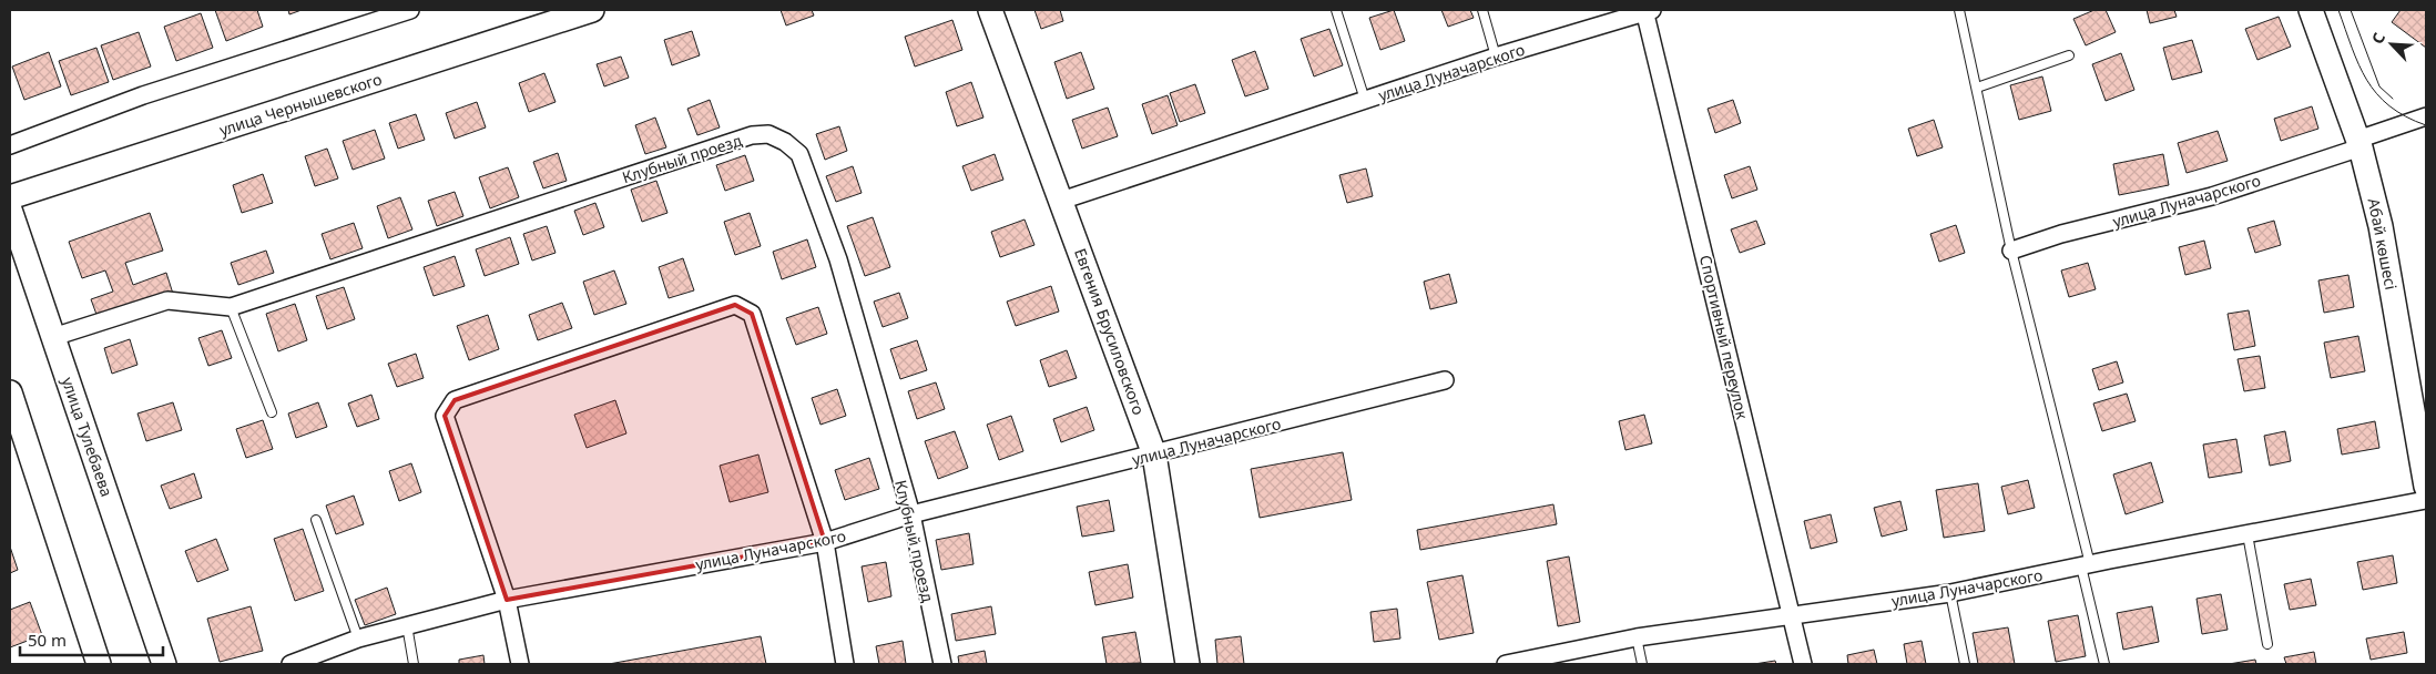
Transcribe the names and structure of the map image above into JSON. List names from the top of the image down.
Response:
{
  "streets": {
    "street": [
      "улица Луначарского",
      "улица Чернышевского",
      "Клубный проезд",
      "Абай көшесі",
      "Евгения Брусиловского",
      "Спортивный переулок",
      "улица Тулебаева"
    ]
  },
  "crossings": [
    ["улица Луначарского", "Клубный проезд"],
    ["улица Луначарского", "Абай көшесі"],
    ["улица Луначарского", "Евгения Брусиловского"],
    ["улица Луначарского", "Спортивный переулок"],
    ["Клубный проезд", "улица Тулебаева"]
  ],
  "scale_bar": "50 m",
  "north": "top left"
}
